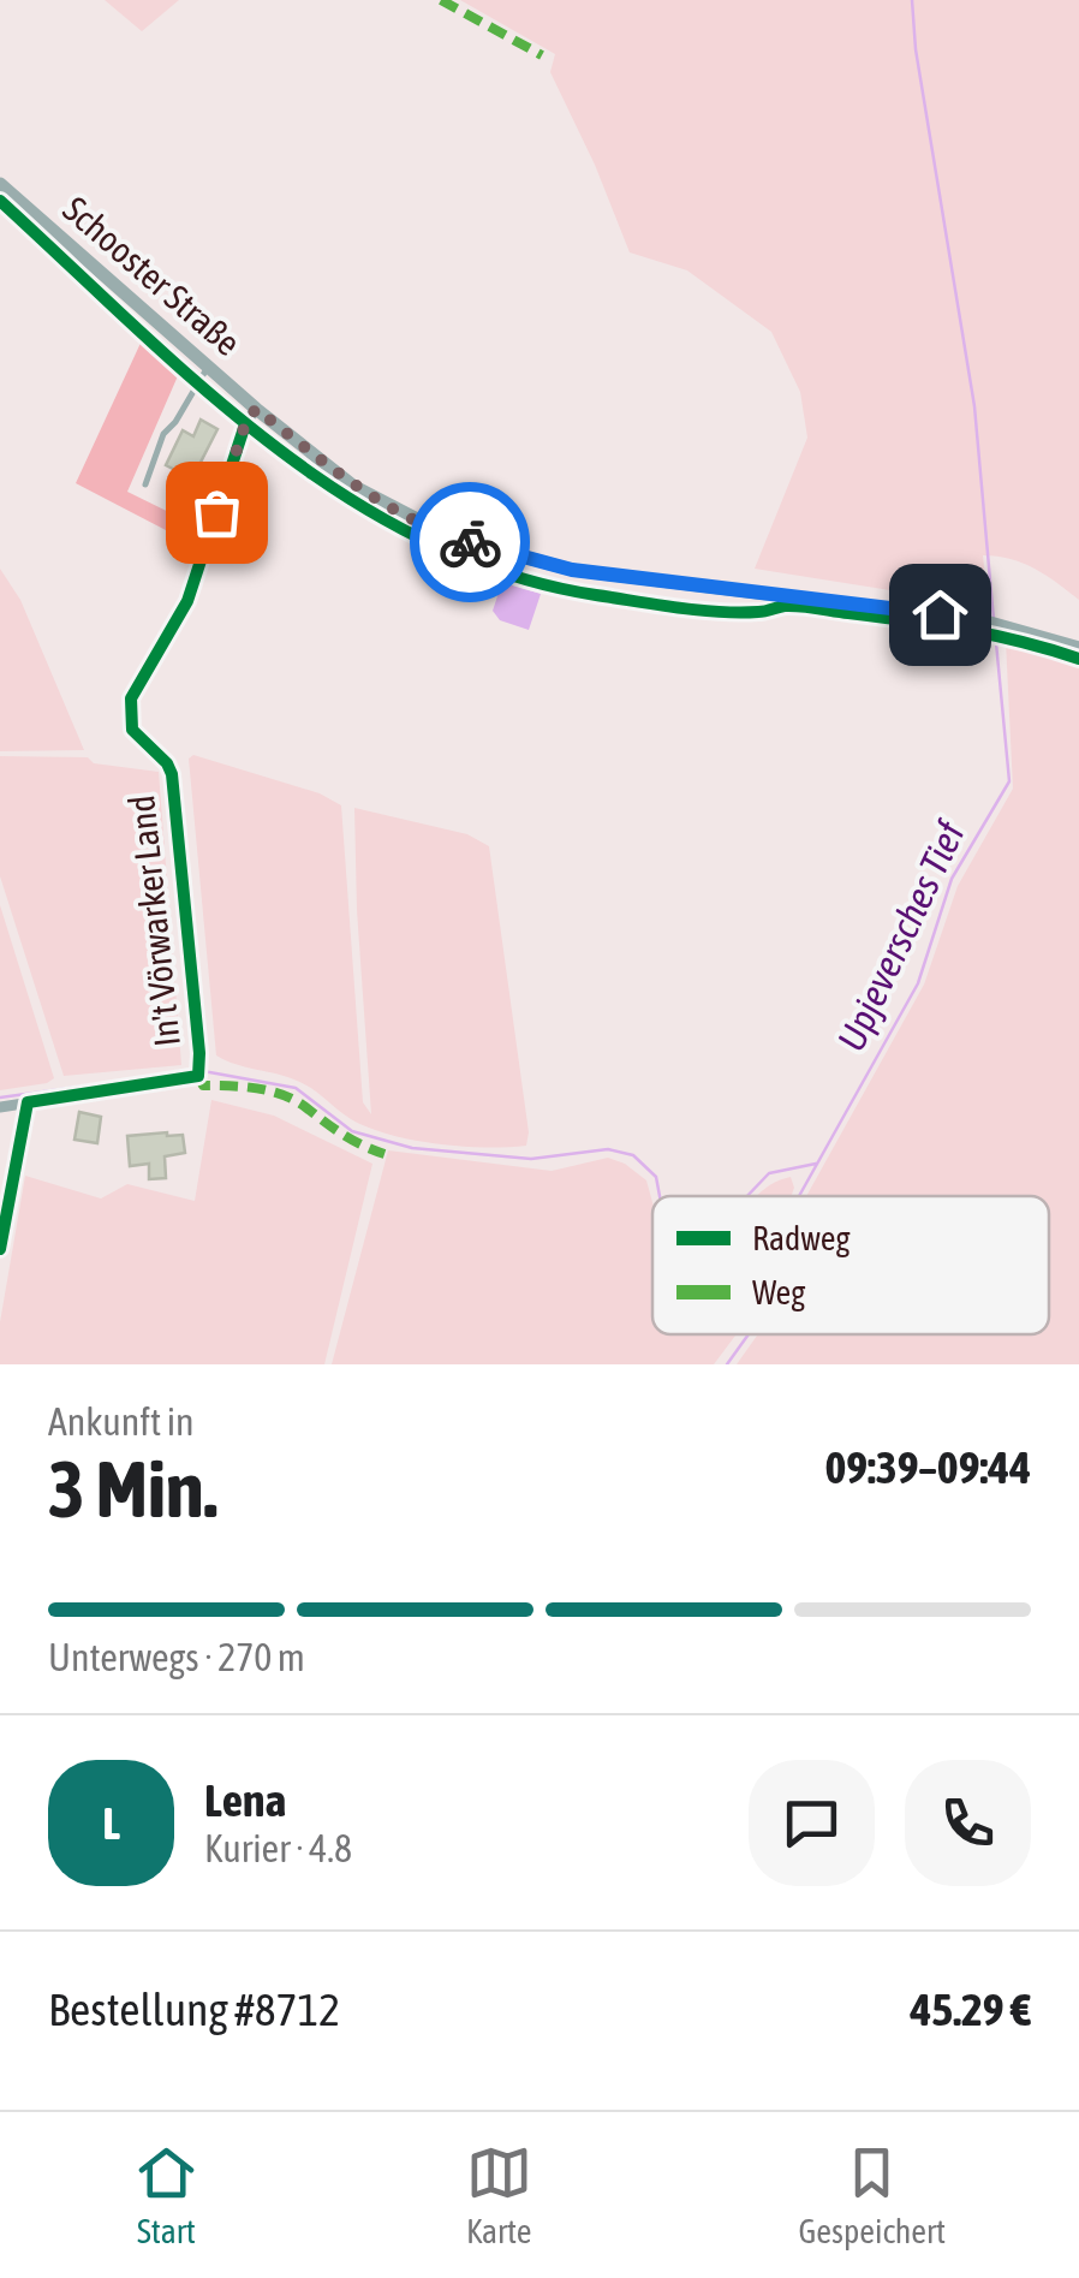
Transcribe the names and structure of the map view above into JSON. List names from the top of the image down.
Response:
{
  "streets": {
    "street": ["Schooster Straße", "In't Vörwarker Land"]
  },
  "crossings": [
    ["Schooster Straße", "In't Vörwarker Land"]
  ],
  "water": ["Upjeversches Tief"],
  "legend": ["Radweg", "Weg"],
  "page": {
    "heading": ["3 Min.", "Ankunft in", "09:39–09:44"],
    "panel": [
      "Lena",
      "Kurier · 4.8",
      "Bestellung #8712",
      "45.29 €"
    ],
    "bar": "Unterwegs · 270 m",
    "round": "L",
    "tabs": ["Start", "Karte", "Gespeichert"]
  }
}
